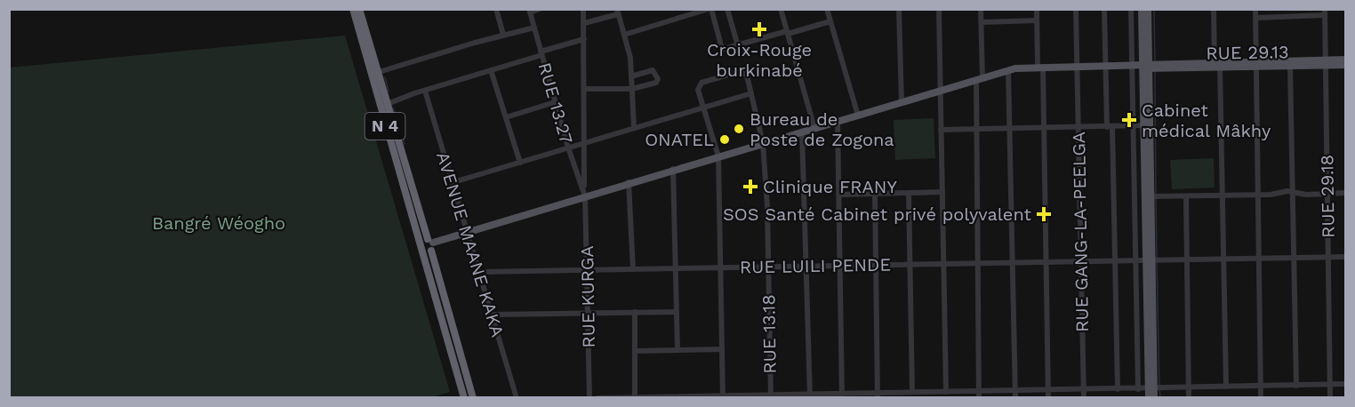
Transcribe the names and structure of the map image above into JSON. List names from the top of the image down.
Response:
{
  "streets": {
    "highway": ["N 4"],
    "main road": ["RUE 29.13"],
    "street": [
      "RUE 13.27",
      "RUE 29.18",
      "RUE GANG-LA-PEELGA",
      "AVENUE MAANE KAKA",
      "RUE LUILI PENDE",
      "RUE KURGA",
      "RUE 13.18"
    ]
  },
  "crossings": [
    ["RUE 29.13", "RUE 29.18"],
    ["RUE 13.27", "RUE KURGA"],
    ["RUE 29.18", "RUE LUILI PENDE"],
    ["RUE GANG-LA-PEELGA", "RUE LUILI PENDE"],
    ["AVENUE MAANE KAKA", "RUE LUILI PENDE"],
    ["RUE LUILI PENDE", "RUE KURGA"],
    ["RUE LUILI PENDE", "RUE 13.18"]
  ],
  "parks": ["Bangré Wéogho"],
  "places": {
    "health": [
      "Croix-Rouge burkinabé",
      "Cabinet médical Mâkhy",
      "Clinique FRANY",
      "SOS Santé Cabinet privé polyvalent"
    ],
    "other": ["Bureau de Poste de Zogona", "ONATEL"]
  }
}
